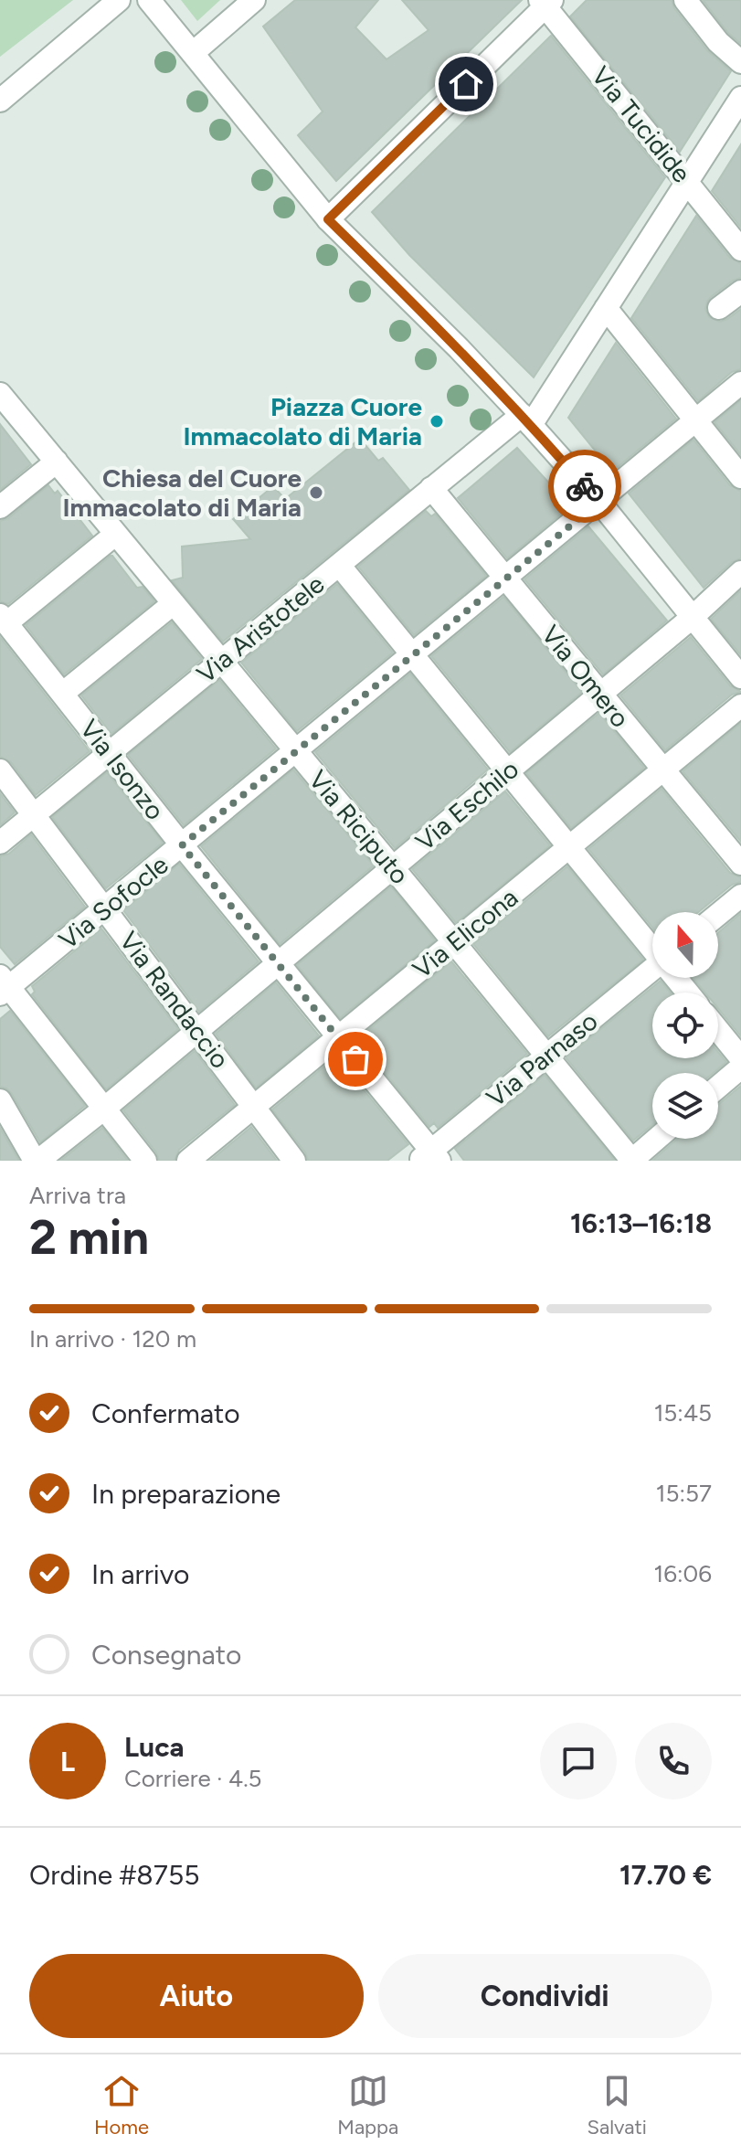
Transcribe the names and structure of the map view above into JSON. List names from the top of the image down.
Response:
{
  "streets": {
    "street": [
      "Via Tucidide",
      "Via Aristotele",
      "Via Omero",
      "Via Isonzo",
      "Via Eschilo",
      "Via Riciputo",
      "Via Sofocle",
      "Via Elicona",
      "Via Randaccio",
      "Via Parnaso"
    ]
  },
  "crossings": [
    ["Via Tucidide", "Via Aristotele"],
    ["Via Aristotele", "Via Omero"],
    ["Via Aristotele", "Via Isonzo"],
    ["Via Aristotele", "Via Riciputo"],
    ["Via Aristotele", "Via Randaccio"],
    ["Via Omero", "Via Eschilo"],
    ["Via Omero", "Via Sofocle"],
    ["Via Omero", "Via Elicona"],
    ["Via Isonzo", "Via Eschilo"],
    ["Via Isonzo", "Via Sofocle"],
    ["Via Isonzo", "Via Elicona"],
    ["Via Isonzo", "Via Parnaso"],
    ["Via Eschilo", "Via Riciputo"],
    ["Via Eschilo", "Via Randaccio"],
    ["Via Riciputo", "Via Sofocle"],
    ["Via Riciputo", "Via Elicona"],
    ["Via Riciputo", "Via Parnaso"],
    ["Via Sofocle", "Via Randaccio"],
    ["Via Elicona", "Via Randaccio"]
  ],
  "places": ["Piazza Cuore Immacolato di Maria", "Chiesa del Cuore Immacolato di Maria"],
  "north": "top",
  "page": {
    "heading": ["2 min", "Arriva tra", "16:13–16:18"],
    "panel": [
      "Luca",
      "Corriere · 4.5",
      "Ordine #8755",
      "17.70 €"
    ],
    "bar": "In arrivo · 120 m",
    "list": [
      ["Confermato", "15:45"],
      ["In preparazione", "15:57"],
      ["In arrivo", "16:06"],
      "Consegnato"
    ],
    "round": "L",
    "buttons": ["Aiuto", "Condividi"],
    "tabs": ["Home", "Mappa", "Salvati"]
  }
}
